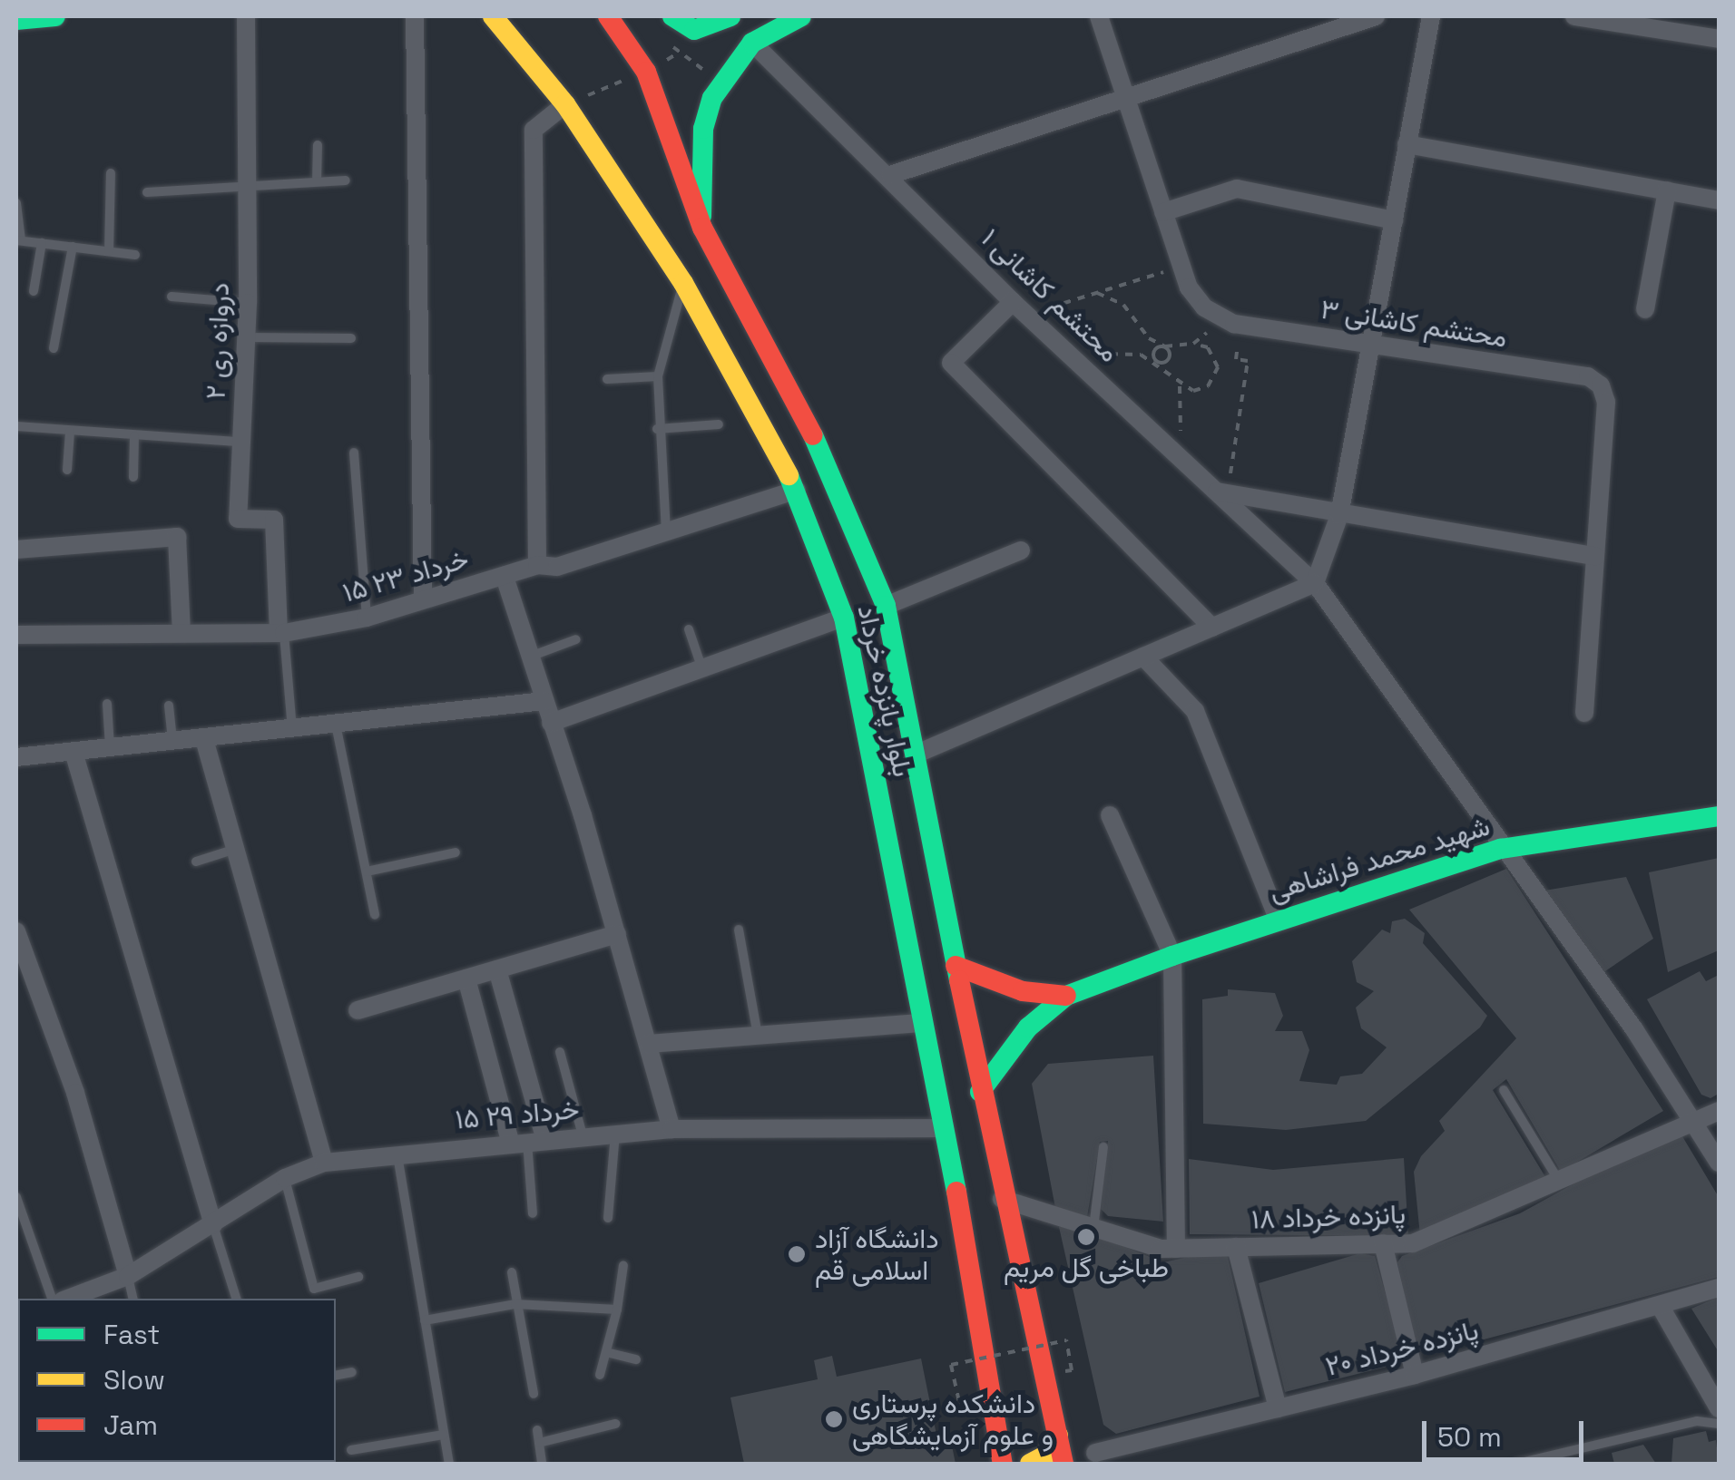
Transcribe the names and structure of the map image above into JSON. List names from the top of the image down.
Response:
{
  "streets": {
    "main road": ["بلوار پانزده خرداد", "شهید محمد فراشاهی"],
    "street": [
      "محتشم کاشانی ۱",
      "محتشم کاشانی ۳",
      "دروازه ری ۲",
      "۱۵ خرداد ۲۳",
      "۱۵ خرداد ۲۹",
      "پانزده خرداد ۱۸",
      "پانزده خرداد ۲۰"
    ]
  },
  "crossings": [
    ["محتشم کاشانی ۱", "شهید محمد فراشاهی"],
    ["محتشم کاشانی ۱", "پانزده خرداد ۱۸"],
    ["دروازه ری ۲", "۱۵ خرداد ۲۳"],
    ["۱۵ خرداد ۲۳", "بلوار پانزده خرداد"],
    ["بلوار پانزده خرداد", "۱۵ خرداد ۲۹"],
    ["بلوار پانزده خرداد", "پانزده خرداد ۱۸"]
  ],
  "places": ["طباخی گل مریم", "دانشگاه آزاد اسلامی قم", "دانشکده پرستاری و علوم آزمایشگاهی"],
  "legend": ["Fast", "Slow", "Jam"],
  "scale_bar": "50 m"
}
